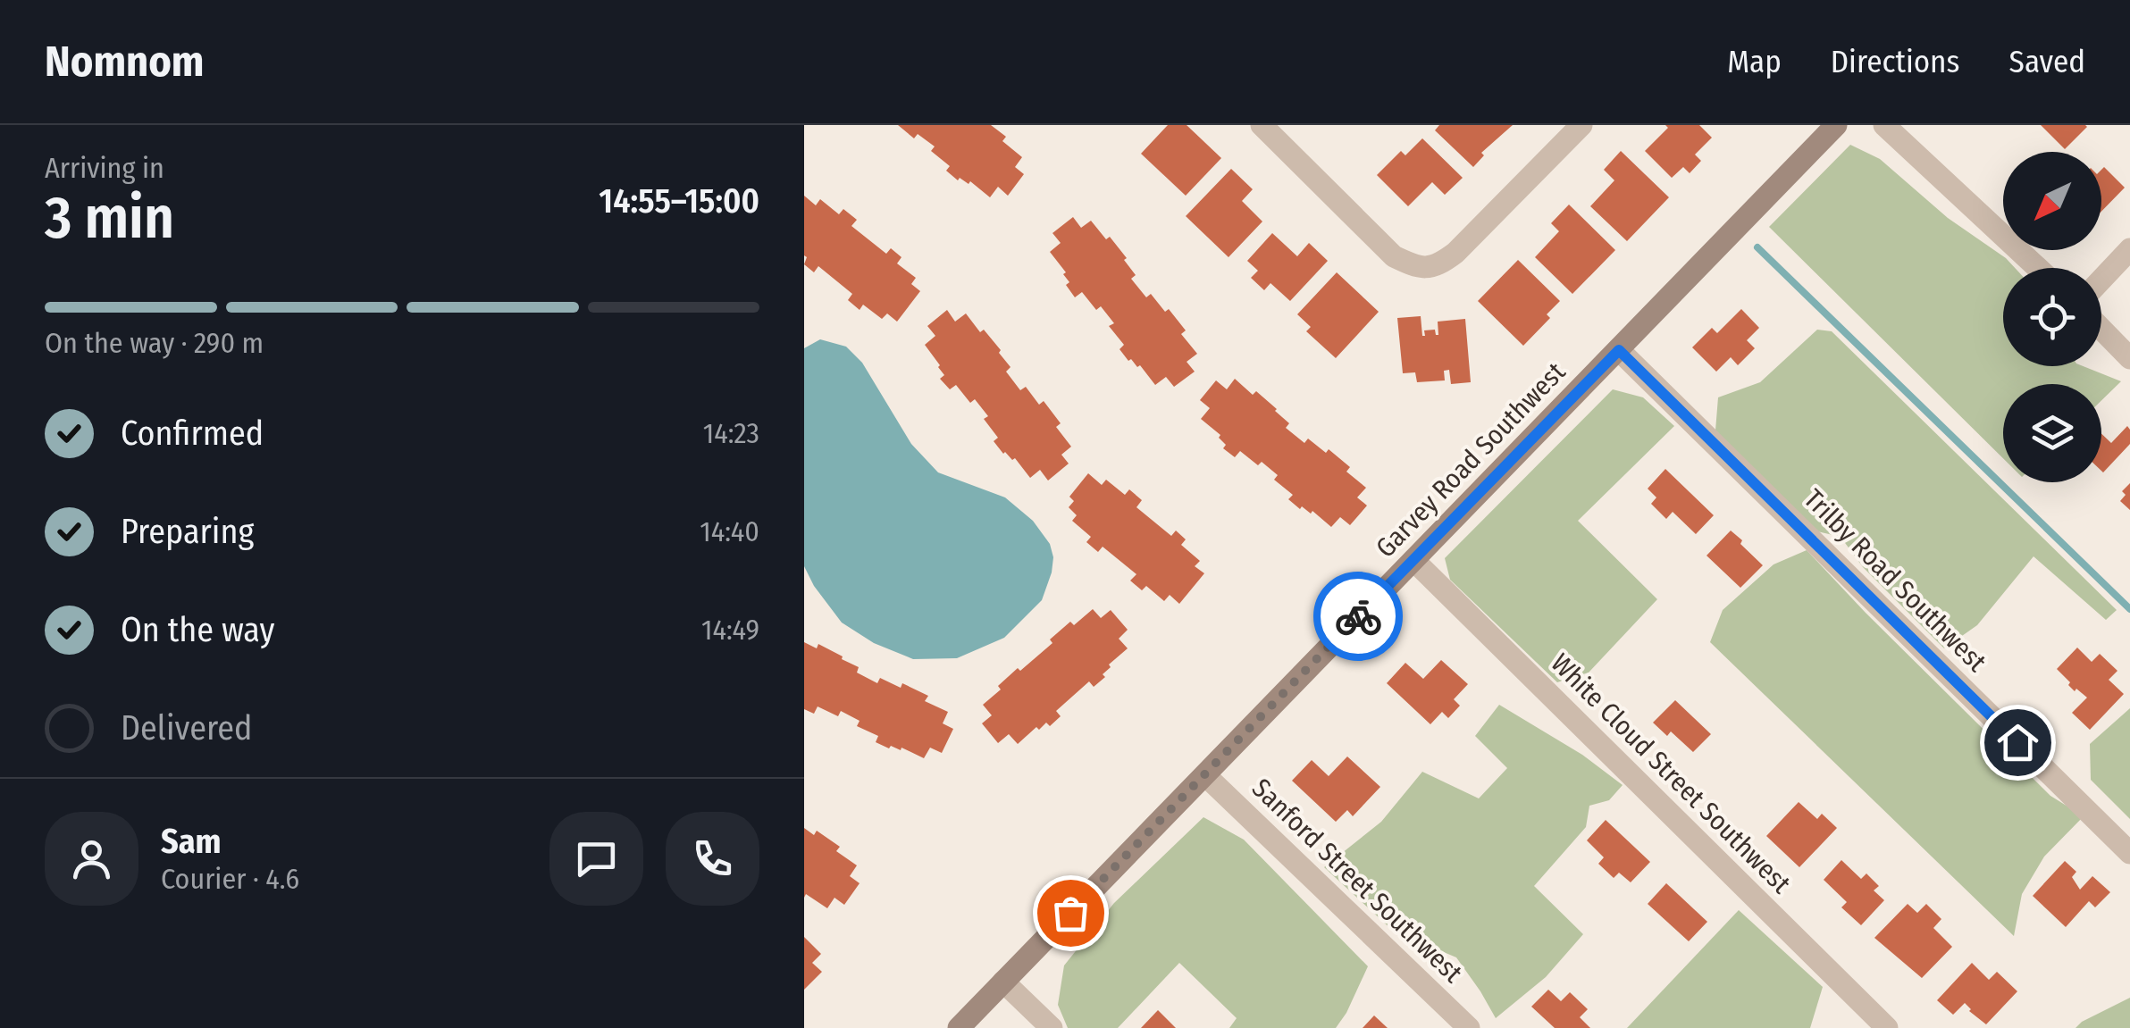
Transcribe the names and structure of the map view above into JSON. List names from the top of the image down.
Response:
{
  "streets": {
    "street": [
      "Garvey Road Southwest",
      "Trilby Road Southwest",
      "White Cloud Street Southwest",
      "Sanford Street Southwest"
    ]
  },
  "crossings": [
    ["Garvey Road Southwest", "Trilby Road Southwest"],
    ["Garvey Road Southwest", "White Cloud Street Southwest"],
    ["Garvey Road Southwest", "Sanford Street Southwest"]
  ],
  "north": "bottom left",
  "page": {
    "header": "Nomnom",
    "nav": ["Map", "Directions", "Saved"],
    "heading": ["3 min", "Arriving in", "14:55–15:00"],
    "panel": ["Sam", "Courier · 4.6"],
    "bar": "On the way · 290 m",
    "list": [
      ["Confirmed", "14:23"],
      ["Preparing", "14:40"],
      ["On the way", "14:49"],
      "Delivered"
    ]
  }
}
